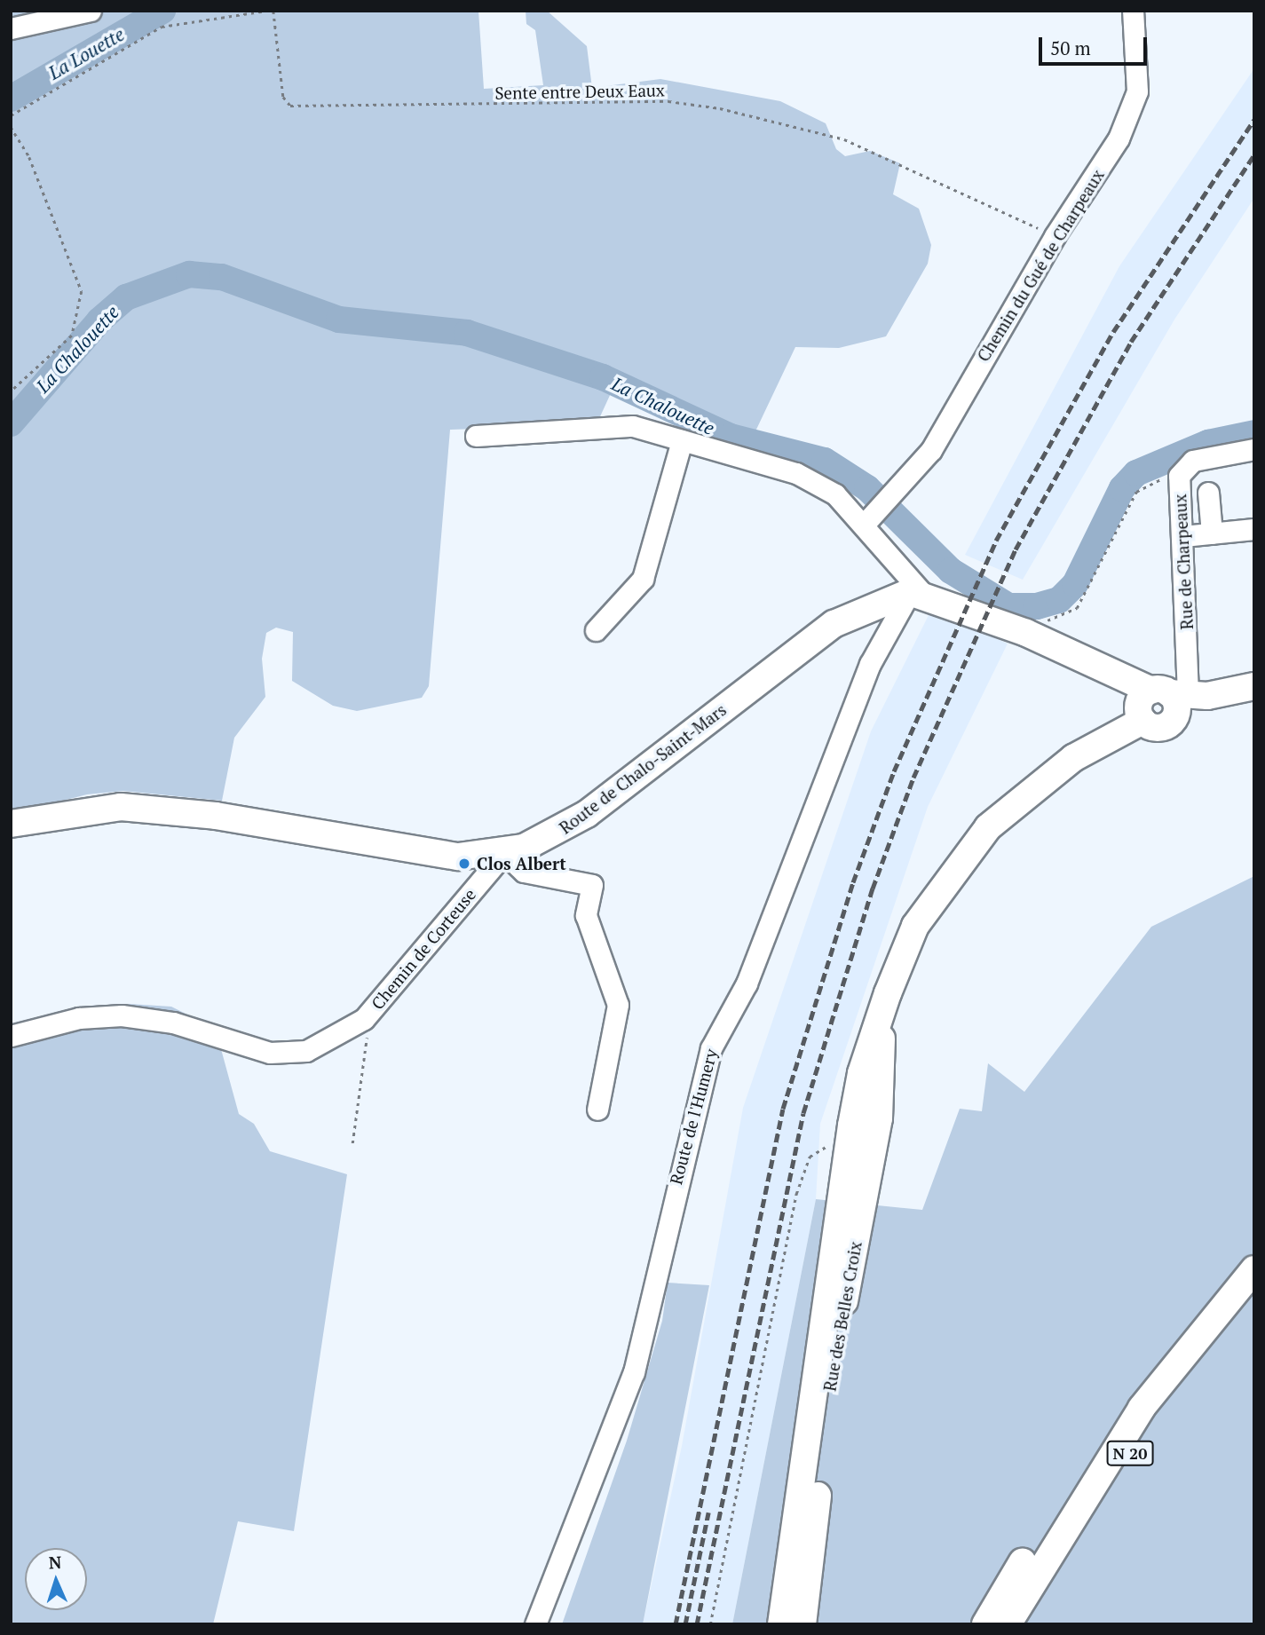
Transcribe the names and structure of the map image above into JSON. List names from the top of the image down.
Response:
{
  "streets": {
    "main road": ["Route de Chalo-Saint-Mars", "Rue des Belles Croix", "N 20"],
    "street": [
      "Chemin du Gué de Charpeaux",
      "Rue de Charpeaux",
      "Chemin de Corteuse",
      "Route de l'Humery"
    ],
    "path": ["Sente entre Deux Eaux"]
  },
  "crossings": [
    ["Sente entre Deux Eaux", "Chemin du Gué de Charpeaux"],
    ["Rue de Charpeaux", "Rue des Belles Croix"],
    ["Route de Chalo-Saint-Mars", "Chemin de Corteuse"],
    ["Route de Chalo-Saint-Mars", "Route de l'Humery"]
  ],
  "water": ["La Louette", "La Chalouette"],
  "places": ["Clos Albert"],
  "scale_bar": "50 m",
  "north": "top"
}
